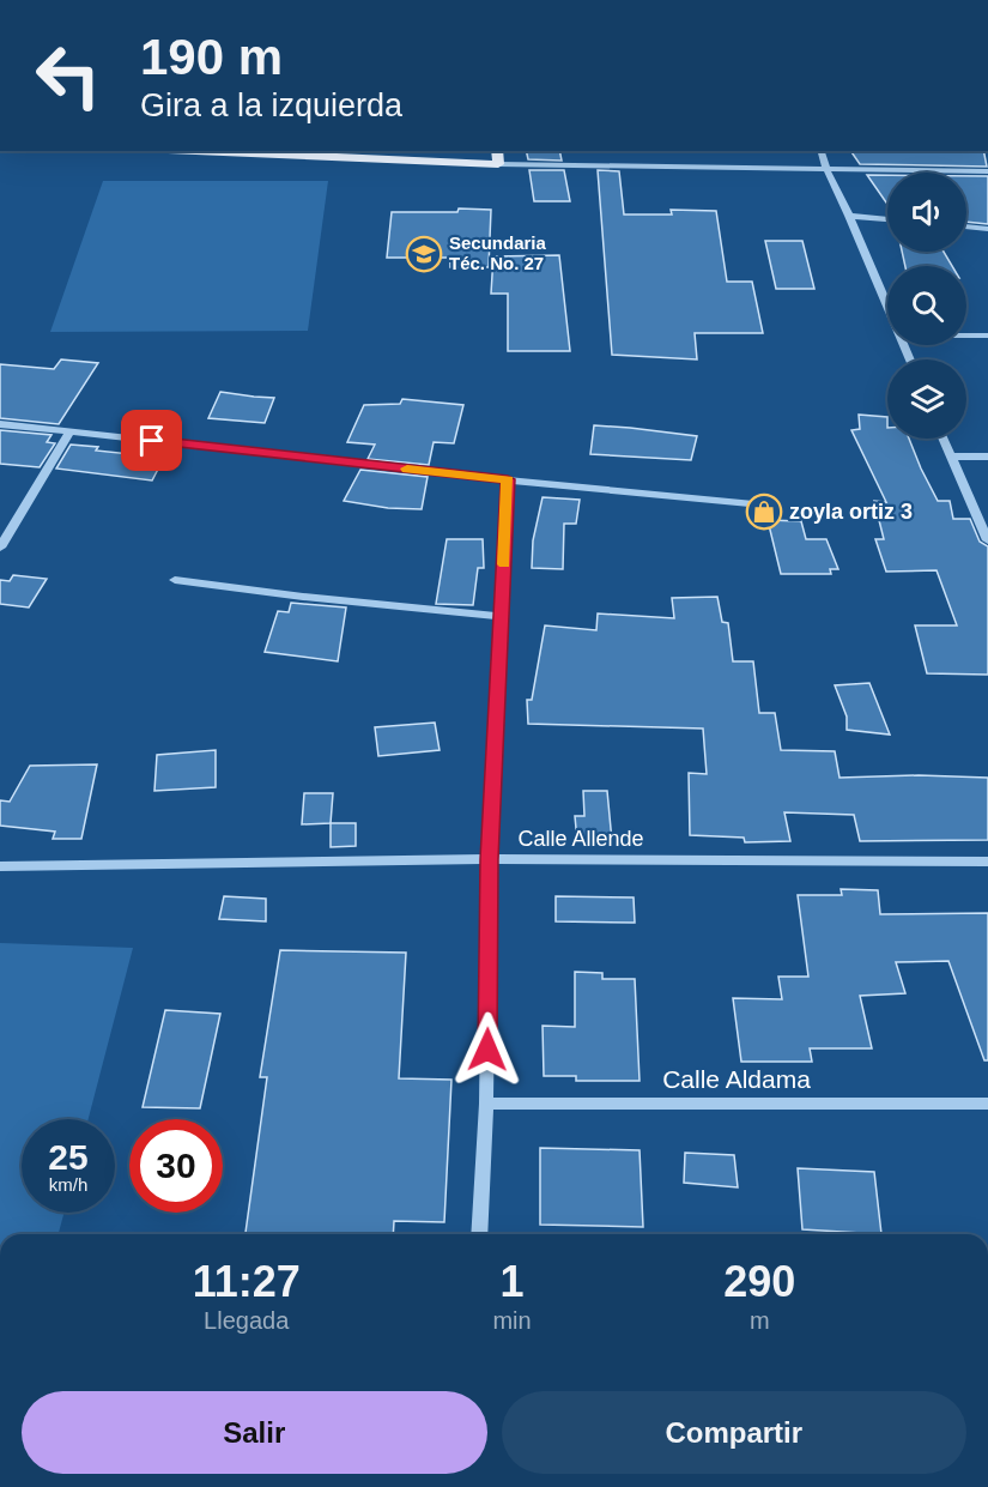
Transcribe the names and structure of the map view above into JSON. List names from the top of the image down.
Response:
{
  "streets": {
    "street": ["Calle Allende", "Calle Aldama"]
  },
  "places": {
    "school or university": ["Secundaria Téc. No. 27"],
    "shop": ["zoyla ortiz 3"]
  },
  "page": {
    "turn": ["190 m", "Gira a la izquierda"],
    "speed": "25 km/h",
    "limit": "30",
    "eta": [
      "11:27",
      "Llegada",
      "1",
      "min",
      "290",
      "m"
    ],
    "buttons": ["Salir", "Compartir"]
  }
}
